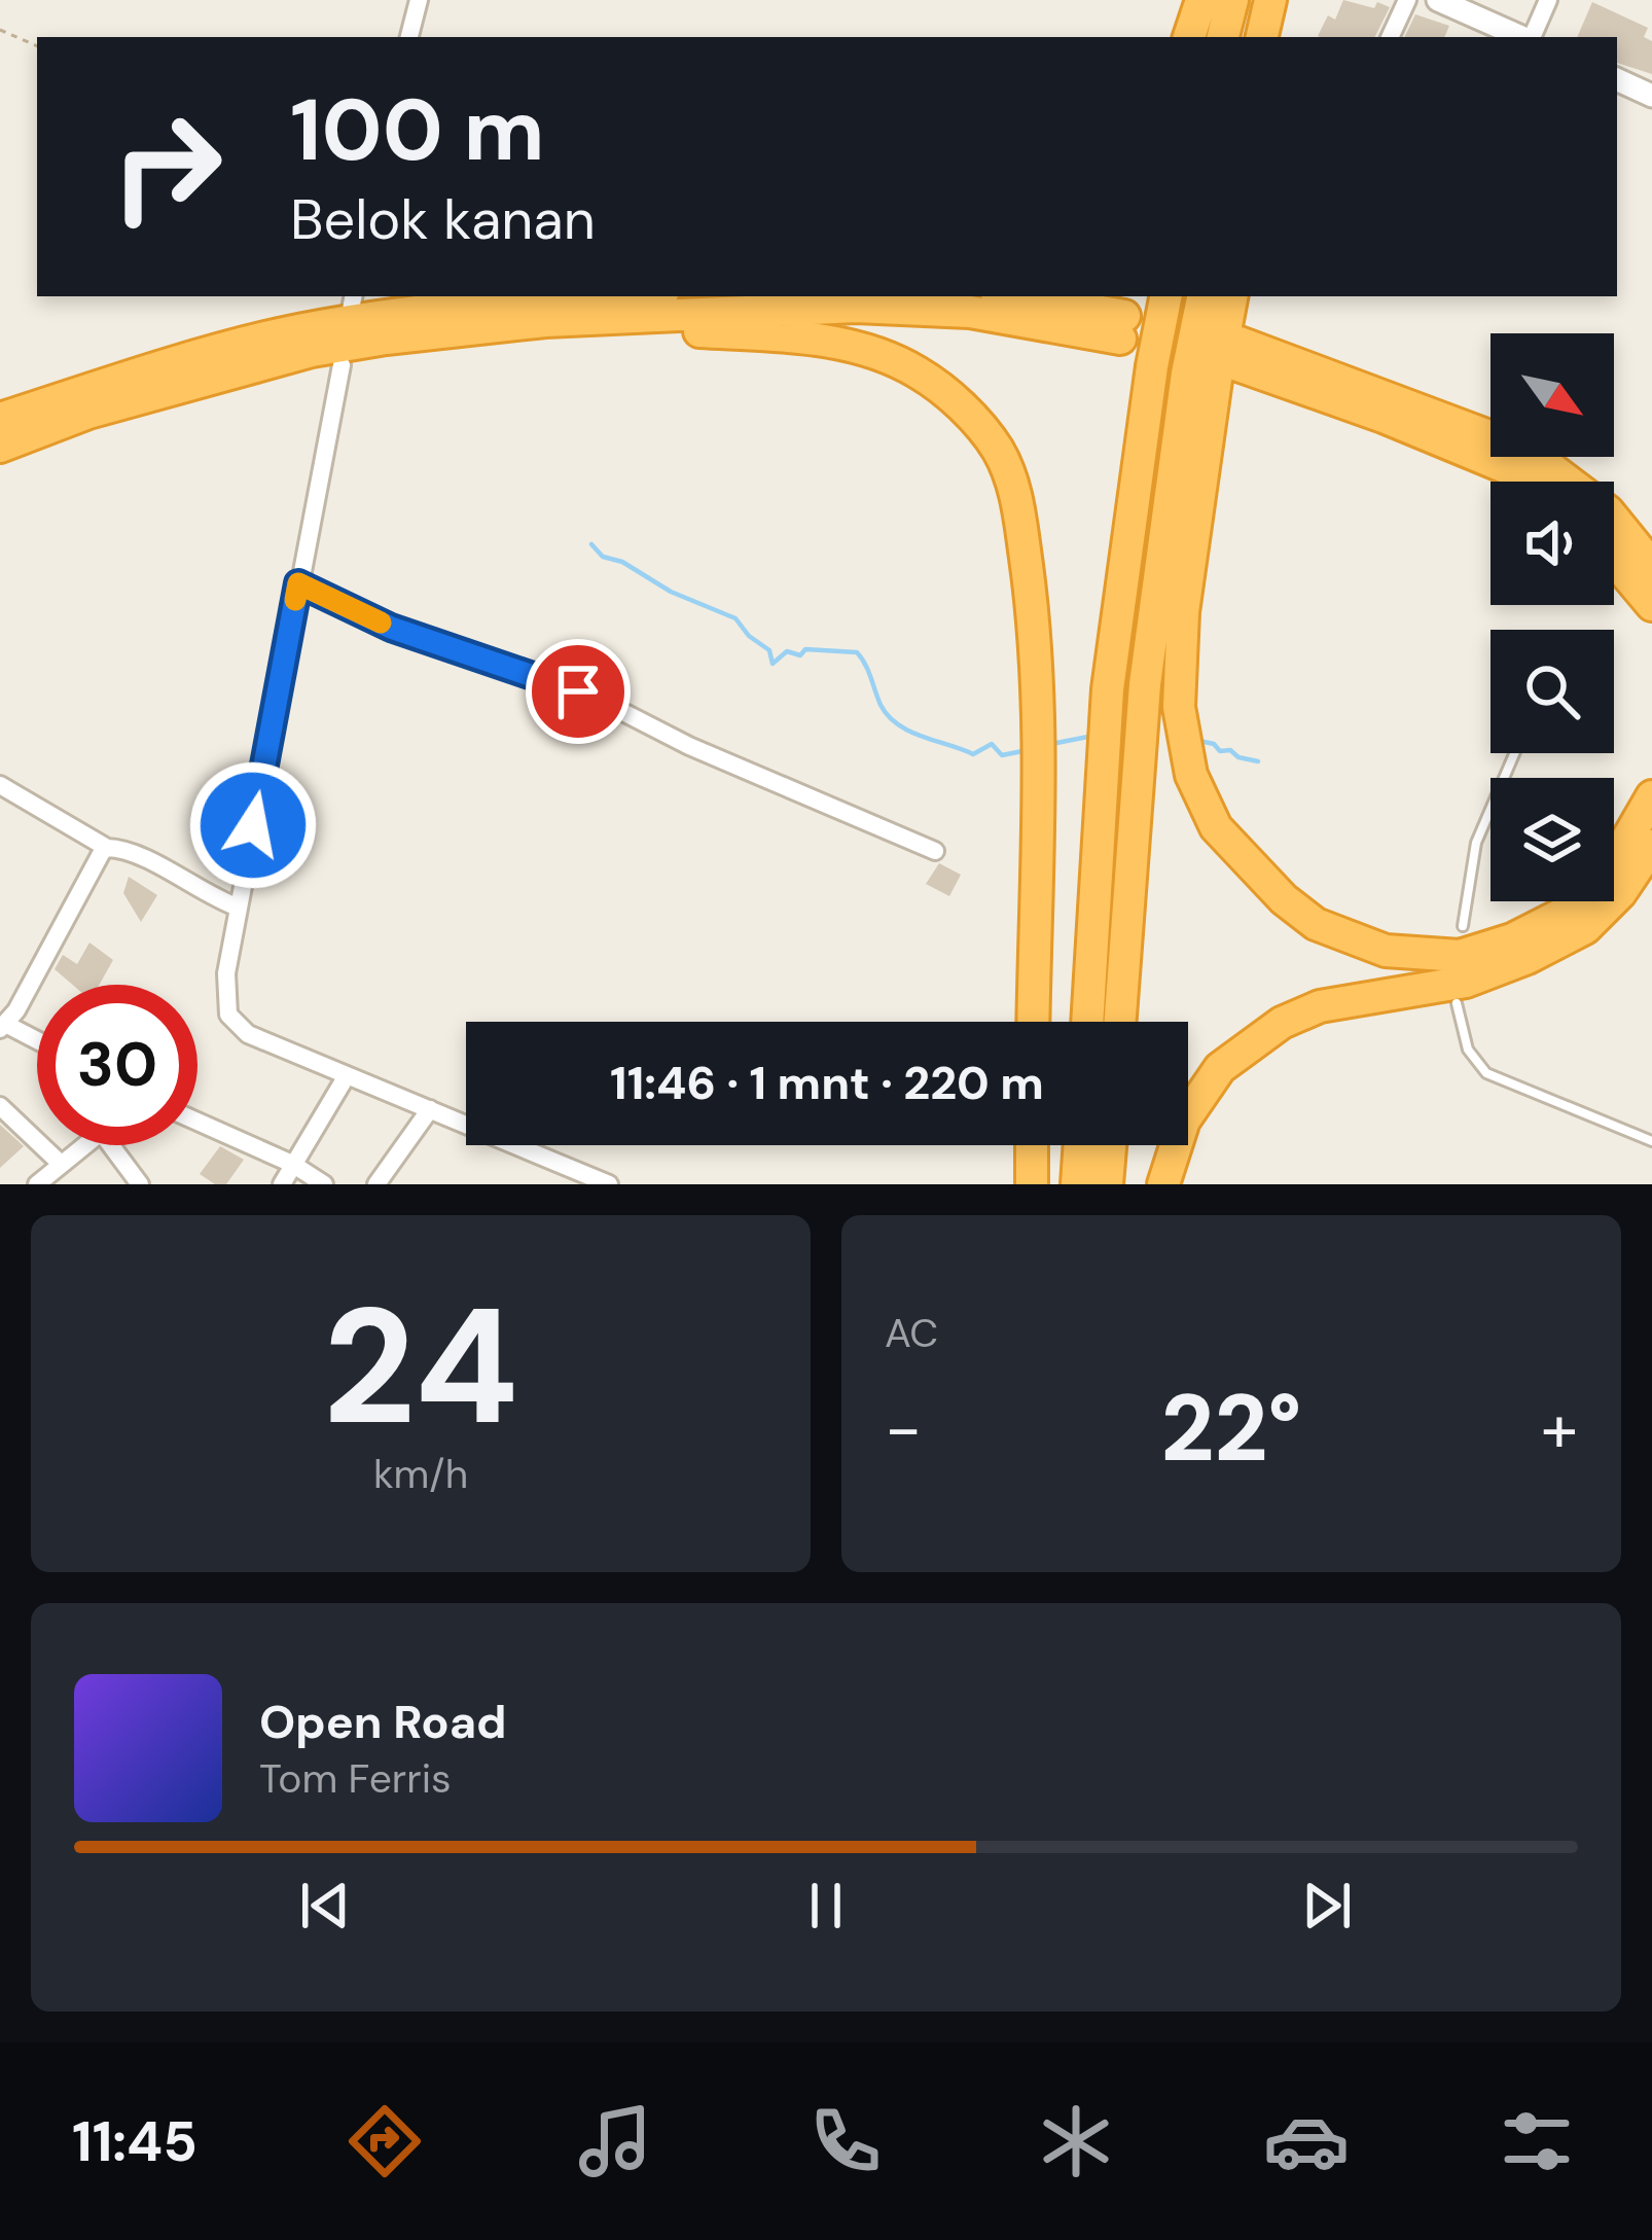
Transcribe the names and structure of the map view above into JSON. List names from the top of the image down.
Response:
{
  "north": "bottom right",
  "page": {
    "turn": ["100 m", "Belok kanan"],
    "limit": "30",
    "trip": "11:46 · 1 mnt · 220 m",
    "tile": [
      ["24", "km/h"],
      "AC"
    ],
    "heat": ["−", "22°", "+"],
    "song": ["Open Road", "Tom Ferris"],
    "tabs": "11:45"
  }
}
